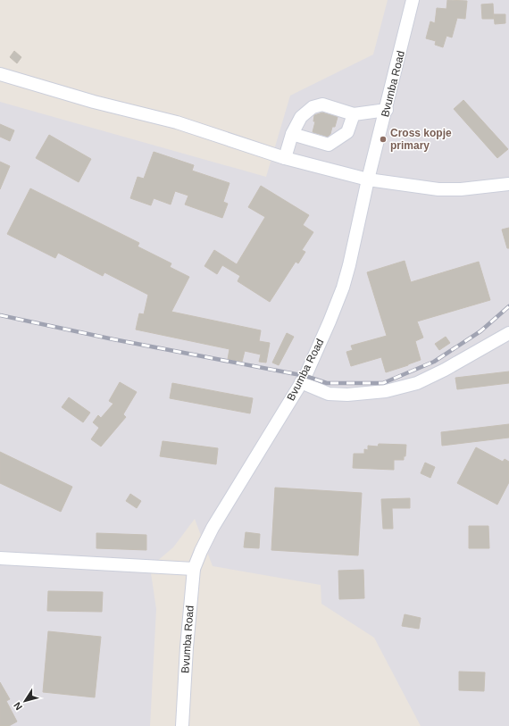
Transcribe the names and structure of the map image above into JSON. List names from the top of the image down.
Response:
{
  "streets": {
    "street": ["Bvumba Road"]
  },
  "places": ["Cross kopje primary"],
  "north": "bottom left"
}
